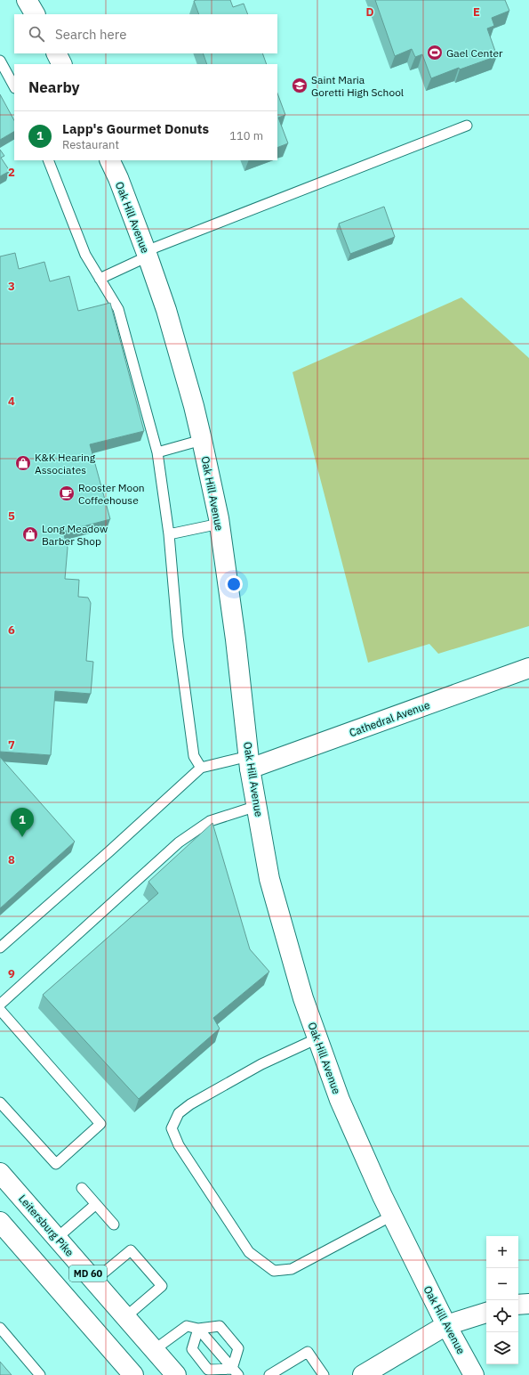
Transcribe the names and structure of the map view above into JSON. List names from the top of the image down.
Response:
{
  "streets": {
    "street": [
      "Oak Hill Avenue",
      "Cathedral Avenue",
      "Leitersburg Pike",
      "MD 60"
    ]
  },
  "crossings": [
    ["Oak Hill Avenue", "Cathedral Avenue"]
  ],
  "places": {
    "sports": ["Gael Center"],
    "school or university": ["Saint Maria Goretti High School"],
    "shop": ["K&K Hearing Associates", "Long Meadow Barber Shop"],
    "cafe": ["Rooster Moon Coffeehouse"]
  },
  "page": {
    "search": "Search here",
    "heading": "Nearby",
    "list": [
      {
        "mark": "1",
        "name": "Lapp's Gourmet Donuts",
        "note": "Restaurant",
        "value": "110 m"
      }
    ],
    "pins": "1",
    "map_buttons": ["+", "−"]
  },
  "grid": {
    "columns": ["D", "E"],
    "rows": [
      "2",
      "3",
      "4",
      "5",
      "6",
      "7",
      "8",
      "9"
    ]
  }
}
